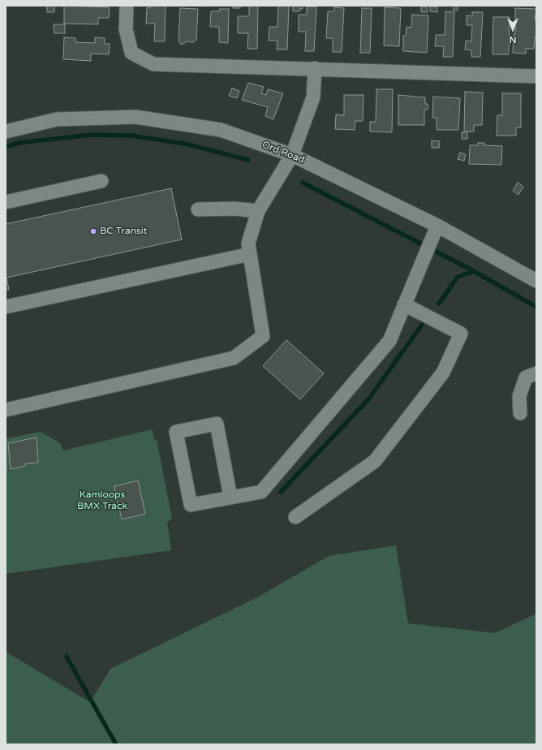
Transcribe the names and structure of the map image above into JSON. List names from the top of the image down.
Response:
{
  "streets": {
    "street": ["Ord Road"]
  },
  "parks": ["Kamloops BMX Track"],
  "places": ["BC Transit"],
  "north": "bottom"
}
